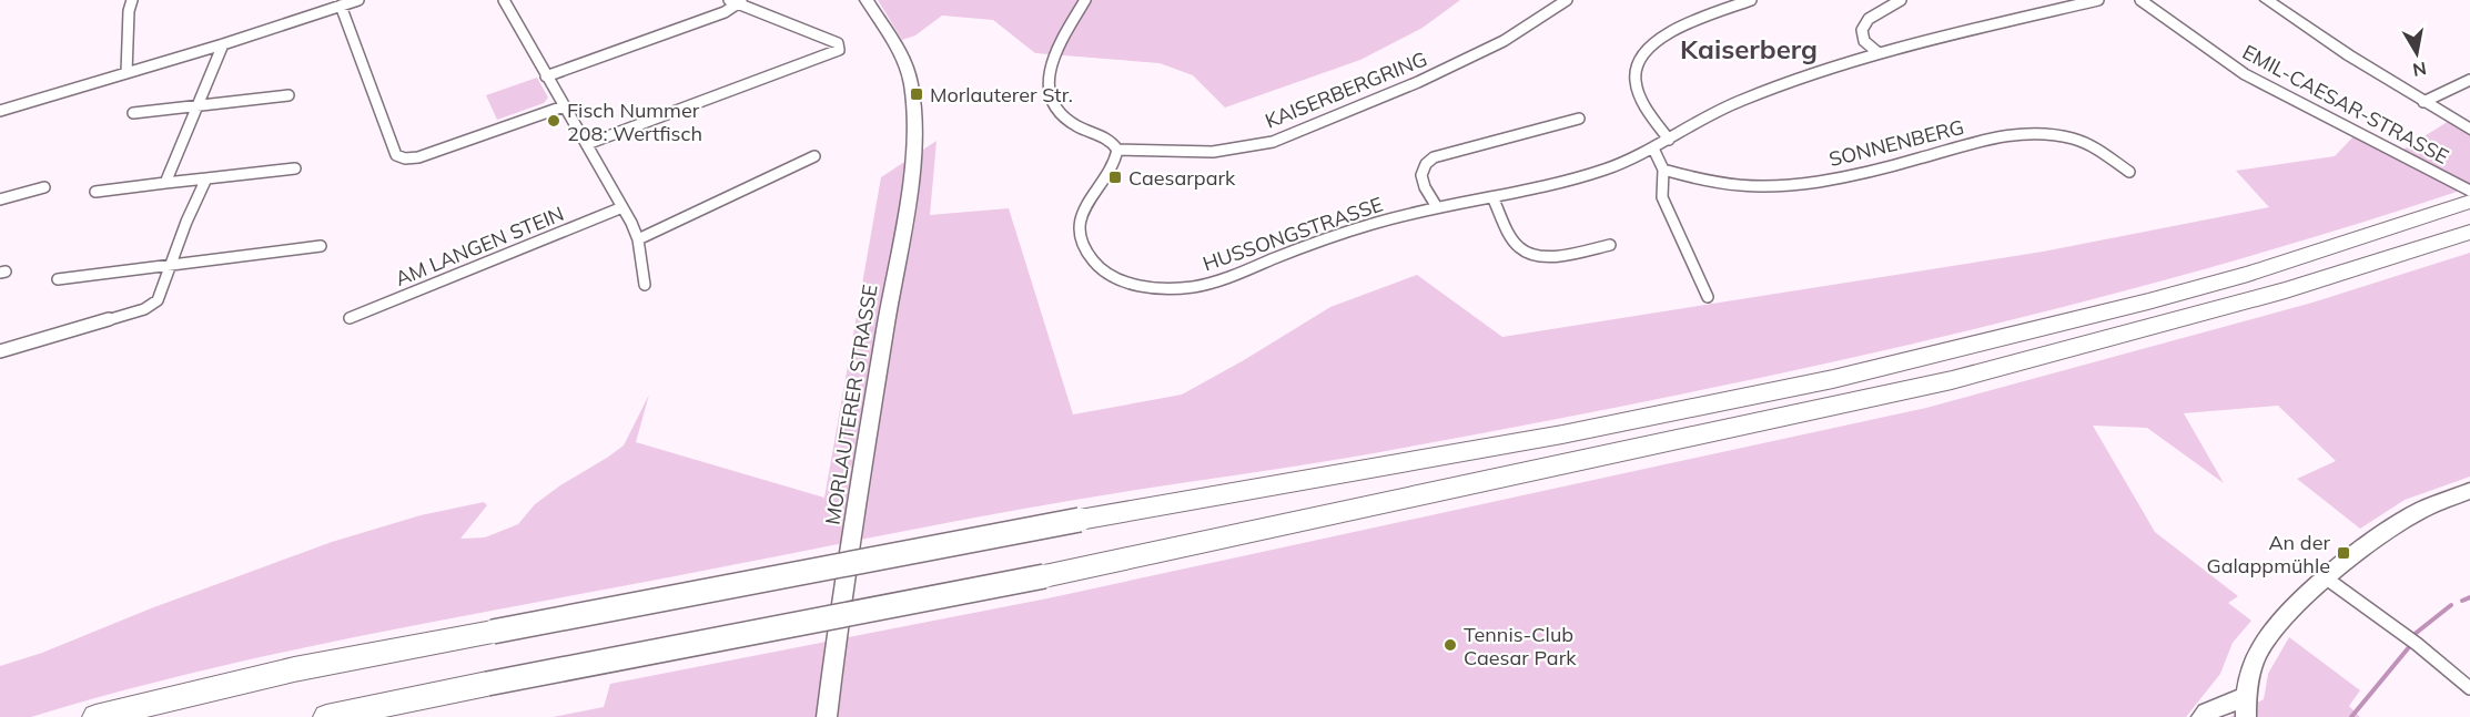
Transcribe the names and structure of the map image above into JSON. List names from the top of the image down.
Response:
{
  "streets": {
    "street": [
      "KAISERBERGRING",
      "EMIL-CAESAR-STRASSE",
      "SONNENBERG",
      "HUSSONGSTRASSE",
      "AM LANGEN STEIN",
      "MORLAUTERER STRASSE"
    ]
  },
  "crossings": [
    ["KAISERBERGRING", "HUSSONGSTRASSE"]
  ],
  "districts": ["Kaiserberg"],
  "places": {
    "transit": ["Morlauterer Str.", "Caesarpark", "An der Galappmühle"],
    "other": ["Fisch Nummer 208: Wertfisch", "Tennis-Club Caesar Park"]
  },
  "north": "bottom"
}
